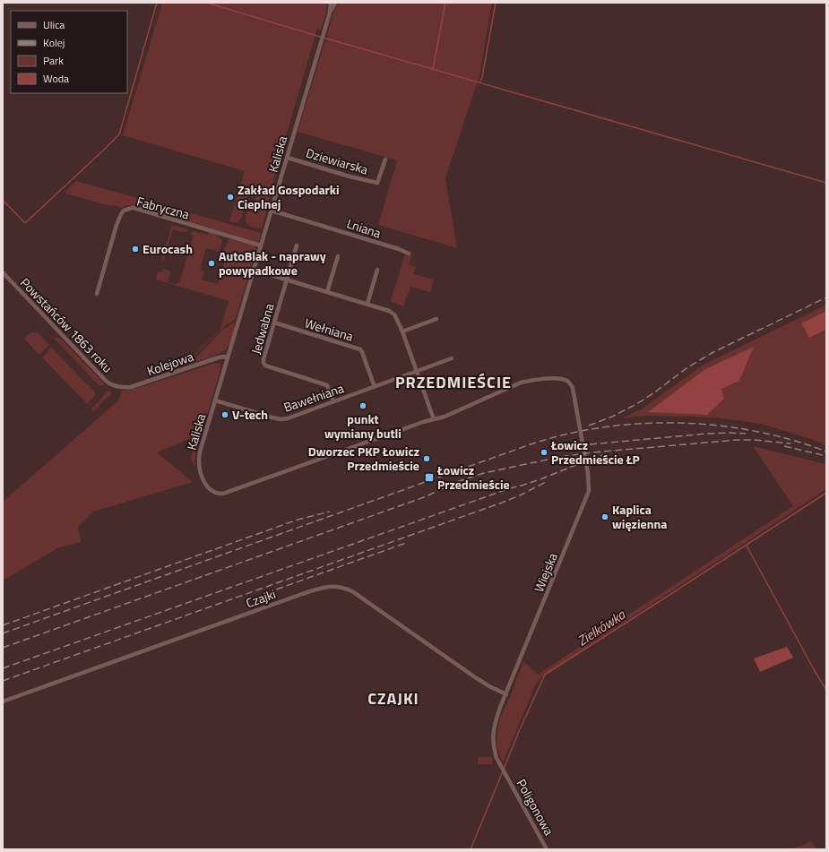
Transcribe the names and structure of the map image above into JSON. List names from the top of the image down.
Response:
{
  "streets": {
    "street": [
      "Kaliska",
      "Dziewiarska",
      "Fabryczna",
      "Lniana",
      "Powstańców 1863 roku",
      "Jedwabna",
      "Wełniana",
      "Kolejowa",
      "Bawełniana",
      "Wiejska",
      "Czajki",
      "Poligonowa"
    ]
  },
  "crossings": [
    ["Kaliska", "Dziewiarska"],
    ["Kaliska", "Fabryczna"],
    ["Kaliska", "Lniana"],
    ["Kaliska", "Kolejowa"],
    ["Kaliska", "Bawełniana"],
    ["Kaliska", "Wiejska"],
    ["Powstańców 1863 roku", "Kolejowa"],
    ["Jedwabna", "Wełniana"],
    ["Jedwabna", "Bawełniana"],
    ["Wełniana", "Bawełniana"],
    ["Wiejska", "Czajki"],
    ["Wiejska", "Poligonowa"]
  ],
  "districts": ["PRZEDMIEŚCIE", "CZAJKI"],
  "water": ["Zielkówka"],
  "places": {
    "other": [
      "Zakład Gospodarki Cieplnej",
      "Eurocash",
      "AutoBlak - naprawy powypadkowe",
      "punkt wymiany butli",
      "V-tech",
      "Łowicz Przedmieście ŁP",
      "Dworzec PKP Łowicz Przedmieście",
      "Kaplica więzienna"
    ],
    "transit": ["Łowicz Przedmieście"]
  },
  "legend": [
    "Ulica",
    "Kolej",
    "Park",
    "Woda"
  ]
}
